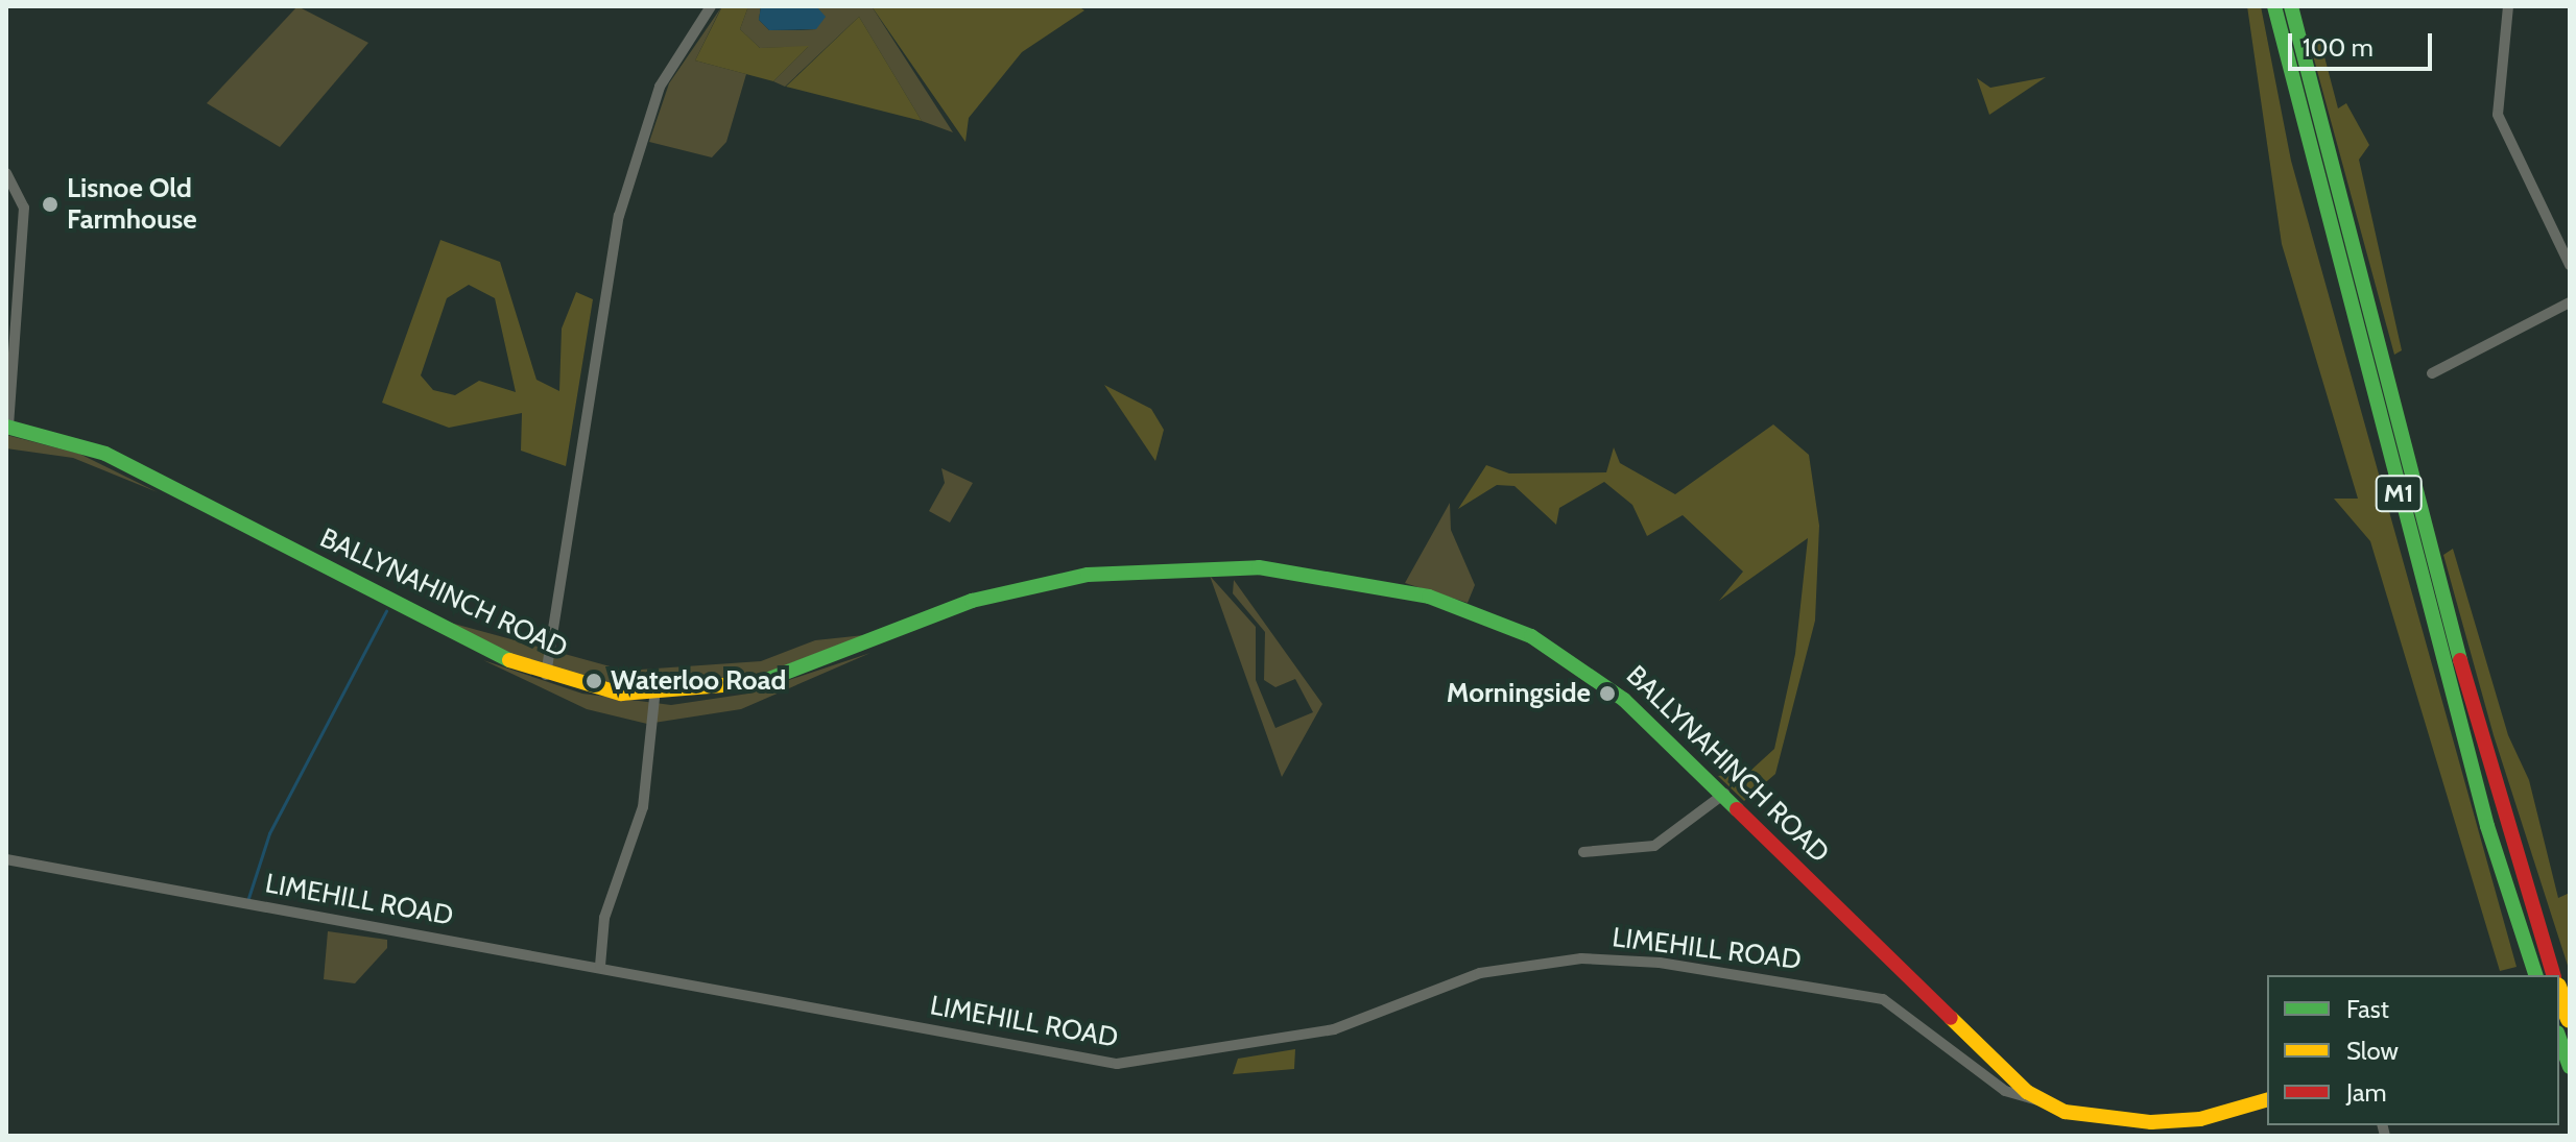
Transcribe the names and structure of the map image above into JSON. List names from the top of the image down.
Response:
{
  "streets": {
    "main road": ["M1", "BALLYNAHINCH ROAD"],
    "street": ["LIMEHILL ROAD"]
  },
  "crossings": [
    ["BALLYNAHINCH ROAD", "LIMEHILL ROAD"]
  ],
  "places": ["Lisnoe Old Farmhouse", "Waterloo Road", "Morningside"],
  "legend": ["Fast", "Slow", "Jam"],
  "scale_bar": "100 m"
}
